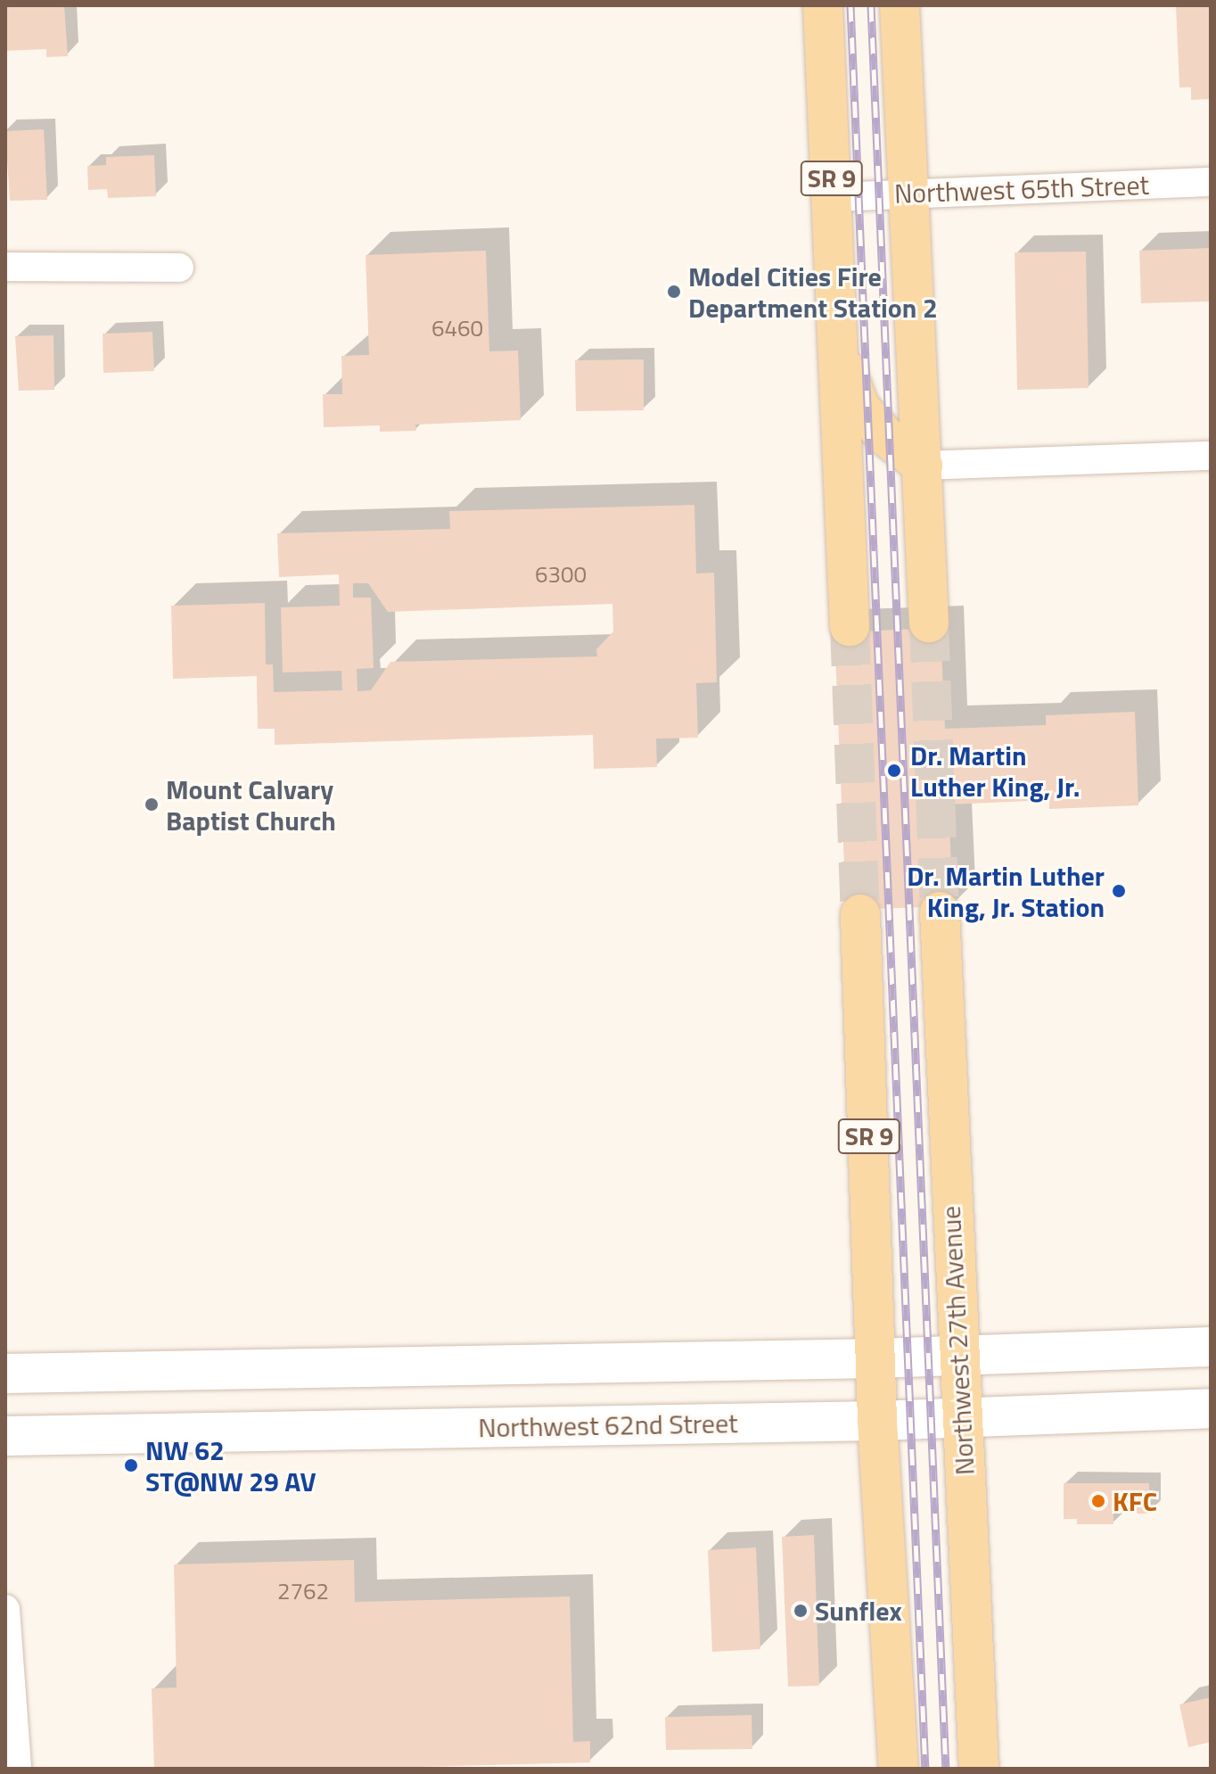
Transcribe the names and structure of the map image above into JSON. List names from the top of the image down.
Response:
{
  "streets": {
    "main road": ["SR 9", "Northwest 27th Avenue", "Northwest 62nd Street"],
    "street": ["Northwest 65th Street"]
  },
  "crossings": [
    ["SR 9", "Northwest 65th Street"],
    ["SR 9", "Northwest 62nd Street"],
    ["Northwest 27th Avenue", "Northwest 62nd Street"]
  ],
  "places": [
    "Model Cities Fire Department Station 2",
    "Dr. Martin Luther King, Jr.",
    "Mount Calvary Baptist Church",
    "Dr. Martin Luther King, Jr. Station",
    "NW 62 ST@NW 29 AV",
    "KFC",
    "Sunflex"
  ],
  "house_numbers": ["6460", "6300", "2762"]
}
